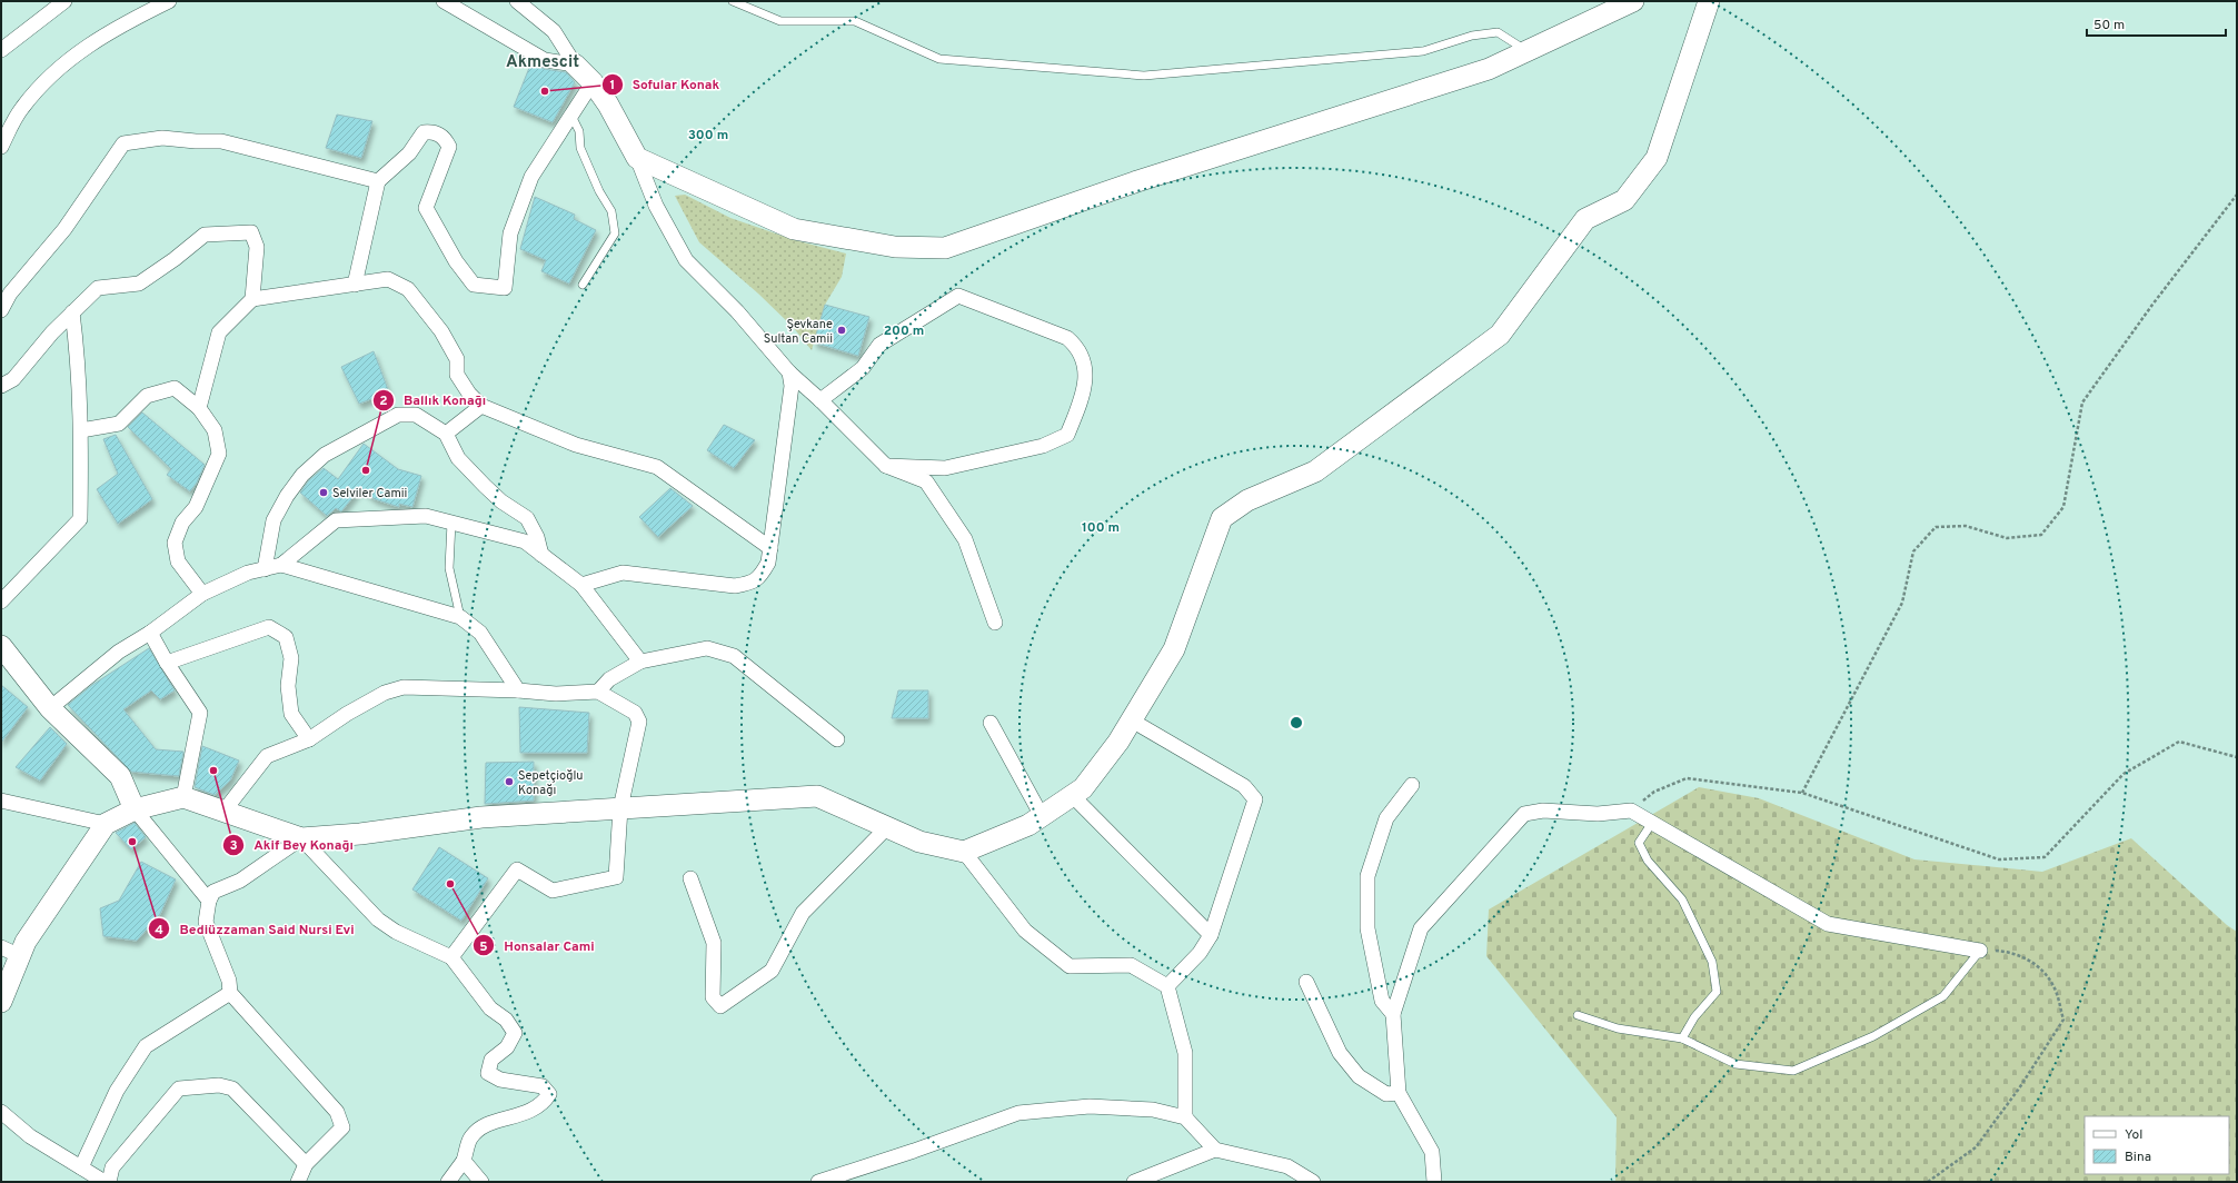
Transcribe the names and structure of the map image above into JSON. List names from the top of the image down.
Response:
{
  "districts": ["Akmescit"],
  "places": [
    "Sofular Konak",
    "Şevkane Sultan Camii",
    "Ballık Konağı",
    "Selviler Camii",
    "Akif Bey Konağı",
    "Sepetçioğlu Konağı",
    "Bediüzzaman Said Nursi Evi",
    "Honsalar Cami"
  ],
  "legend": ["Yol", "Bina"],
  "scale_bar": "50 m",
  "rings": ["300 m", "200 m", "100 m"]
}
